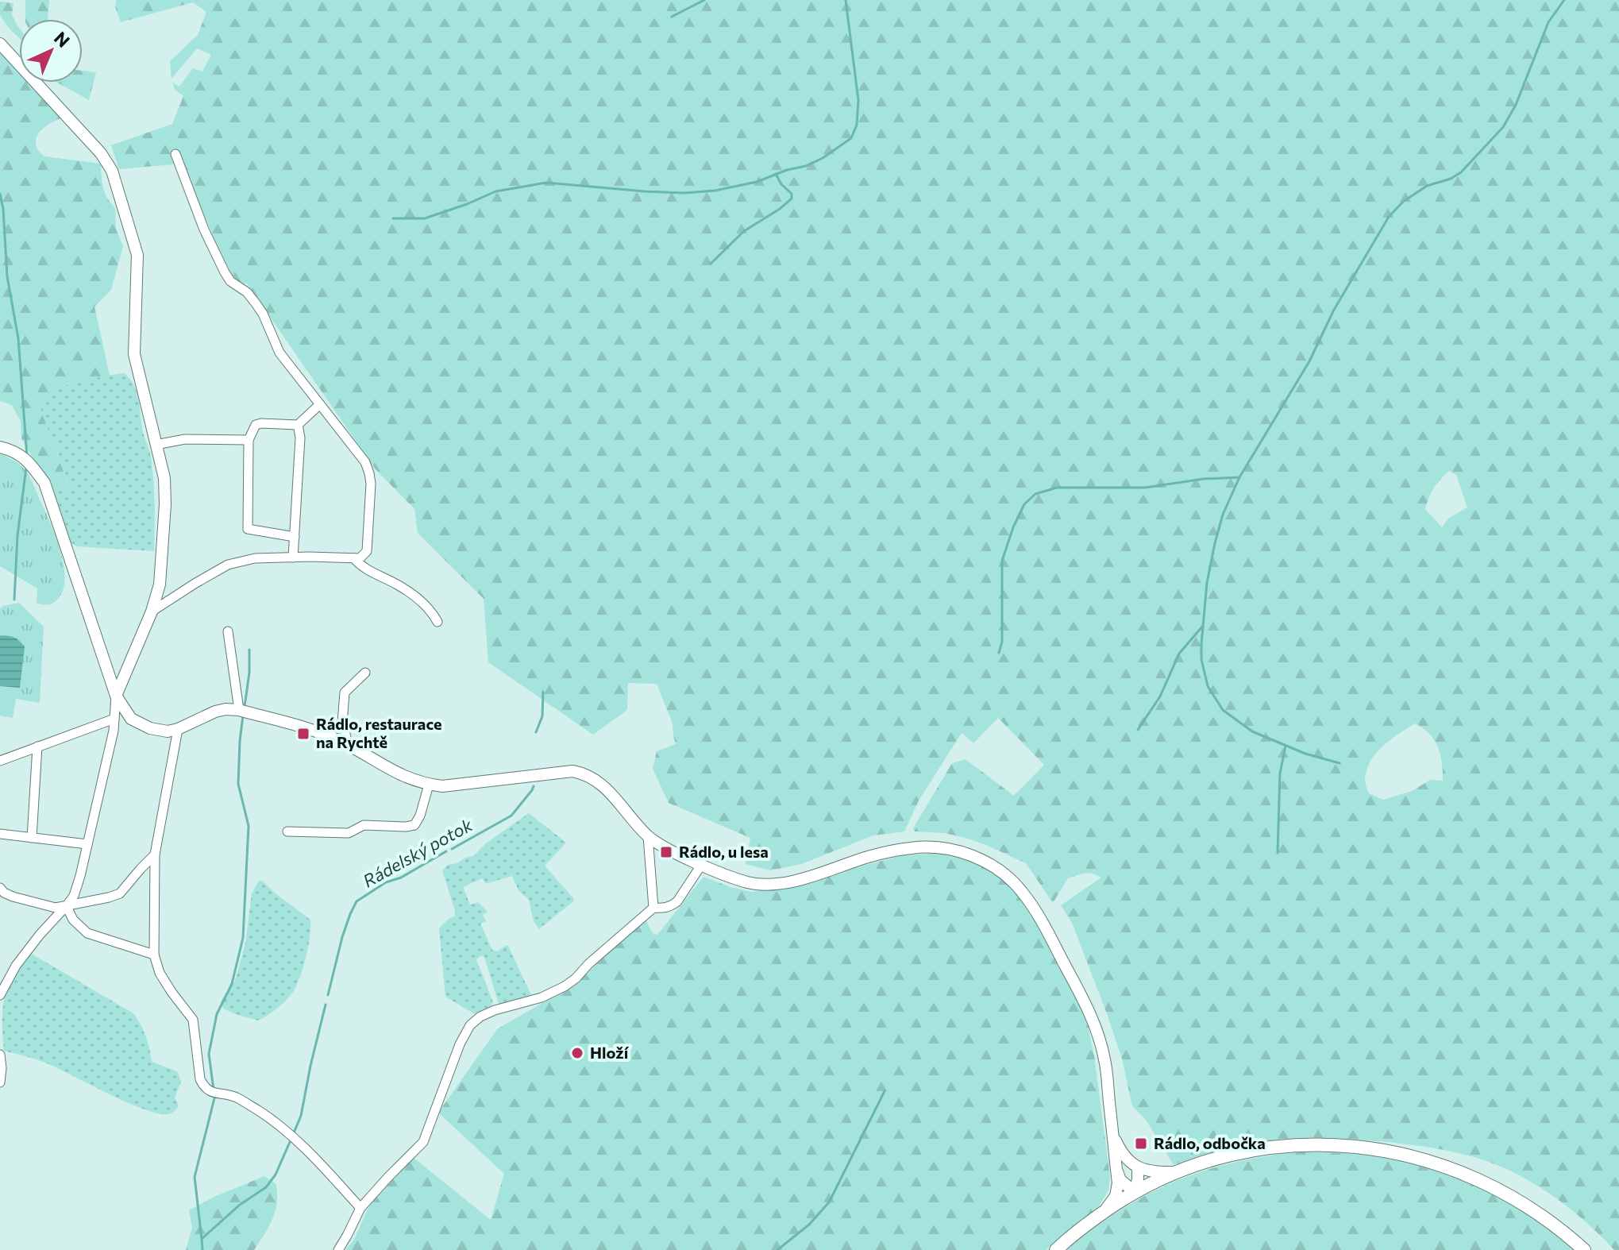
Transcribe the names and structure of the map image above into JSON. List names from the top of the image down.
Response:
{
  "water": ["Rádelský potok"],
  "places": {
    "transit": ["Rádlo, restaurace na Rychtě", "Rádlo, u lesa", "Rádlo, odbočka"],
    "other": ["Hloží"]
  },
  "north": "top right"
}
